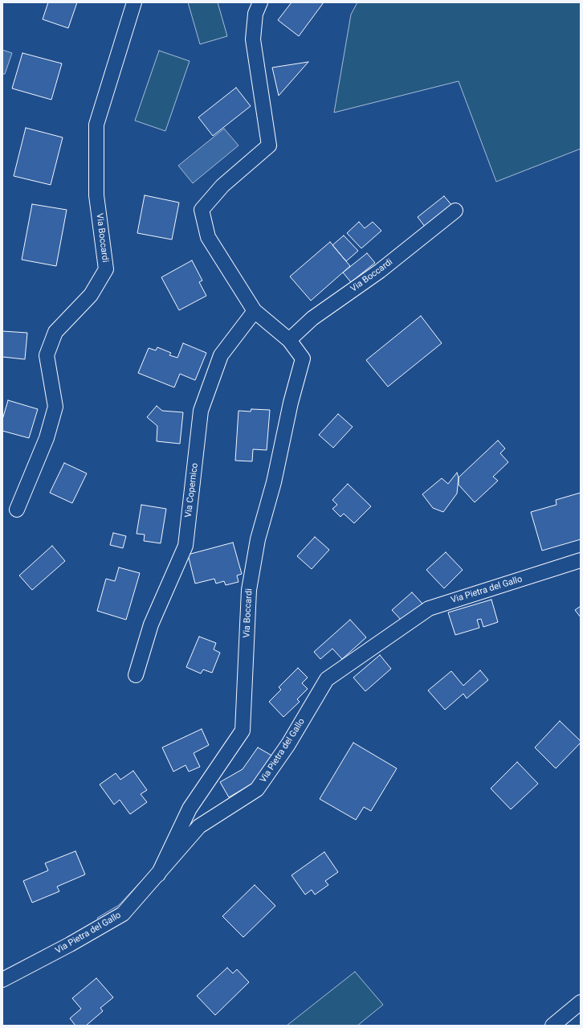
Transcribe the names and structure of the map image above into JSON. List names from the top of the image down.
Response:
{
  "streets": {
    "street": ["Via Boccardi", "Via Copernico", "Via Pietra del Gallo"]
  },
  "crossings": [
    ["Via Boccardi", "Via Copernico"],
    ["Via Boccardi", "Via Pietra del Gallo"]
  ]
}
